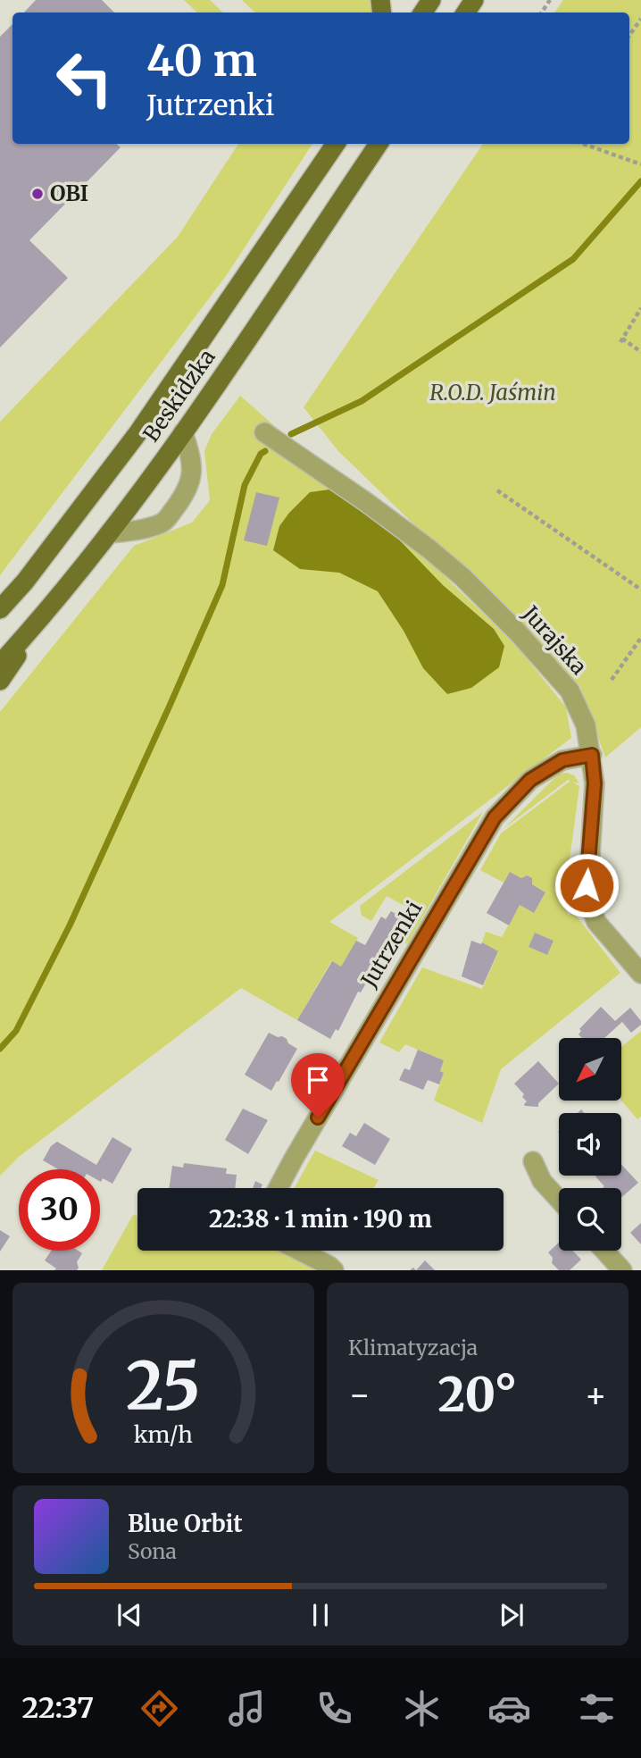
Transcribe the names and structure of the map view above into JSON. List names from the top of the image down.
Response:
{
  "streets": {
    "main road": ["Beskidzka"],
    "street": ["Jurajska", "Jutrzenki"]
  },
  "crossings": [
    ["Jurajska", "Jutrzenki"]
  ],
  "parks": ["R.O.D. Jaśmin"],
  "places": ["OBI"],
  "north": "bottom left",
  "page": {
    "turn": ["40 m", "Jutrzenki"],
    "limit": "30",
    "trip": "22:38 · 1 min · 190 m",
    "tile": "Klimatyzacja",
    "heat": ["−", "20°", "+"],
    "song": ["Blue Orbit", "Sona"],
    "tabs": "22:37",
    "gauge": ["25", "km/h"]
  }
}
